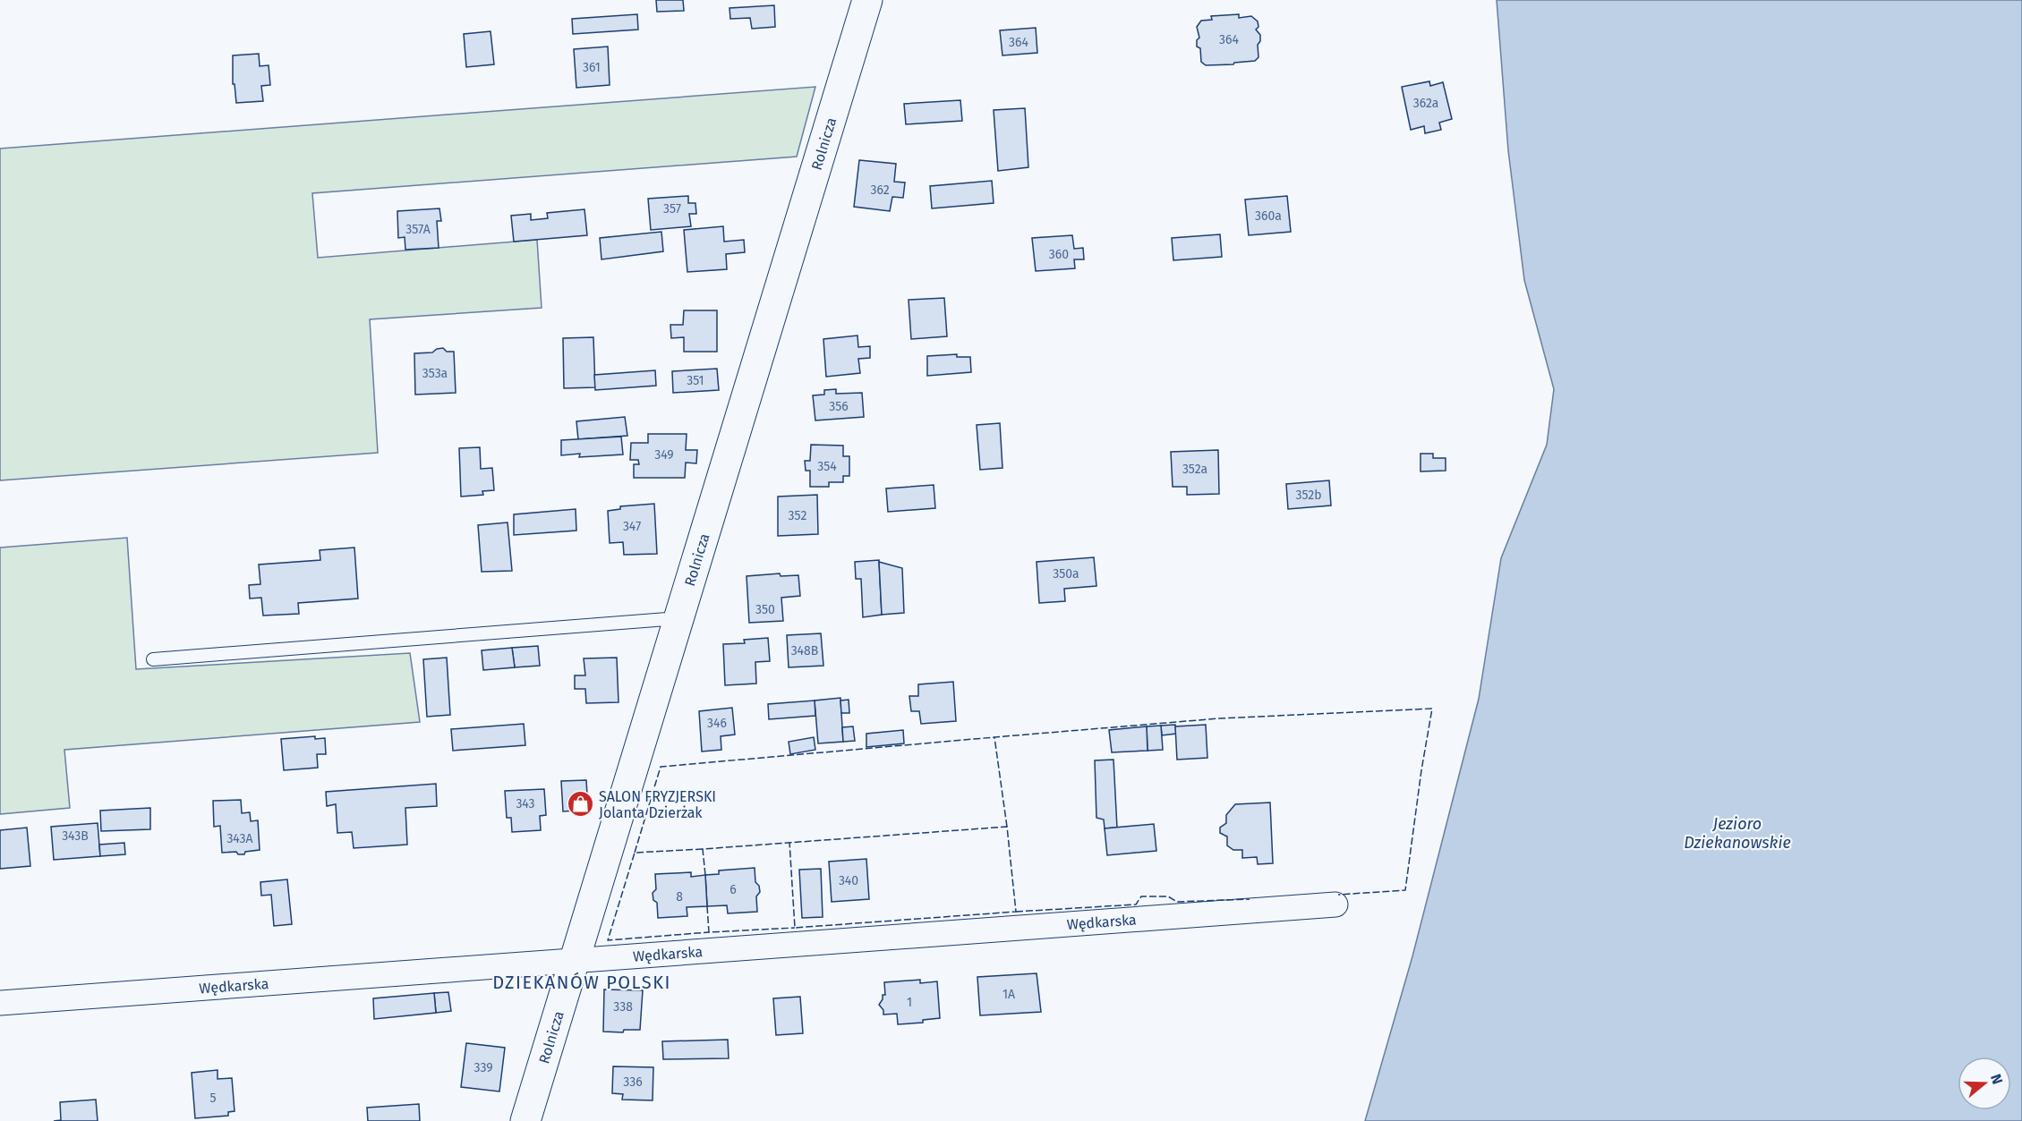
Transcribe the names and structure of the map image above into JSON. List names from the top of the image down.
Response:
{
  "streets": {
    "street": ["Rolnicza", "Wędkarska"]
  },
  "crossings": [
    ["Rolnicza", "Wędkarska"]
  ],
  "districts": ["DZIEKANÓW POLSKI"],
  "water": ["Jezioro Dziekanowskie"],
  "places": {
    "shop": ["SALON FRYZJERSKI Jolanta Dzierżak"]
  },
  "house_numbers": [
    "364",
    "364",
    "361",
    "362a",
    "362",
    "357",
    "360a",
    "357A",
    "360",
    "353a",
    "351",
    "356",
    "349",
    "354",
    "352a",
    "352b",
    "352",
    "347",
    "350a",
    "350",
    "348B",
    "346",
    "343",
    "343B",
    "343A",
    "340",
    "6",
    "8",
    "1A",
    "1",
    "338",
    "339",
    "336",
    "5"
  ],
  "north": "right"
}
